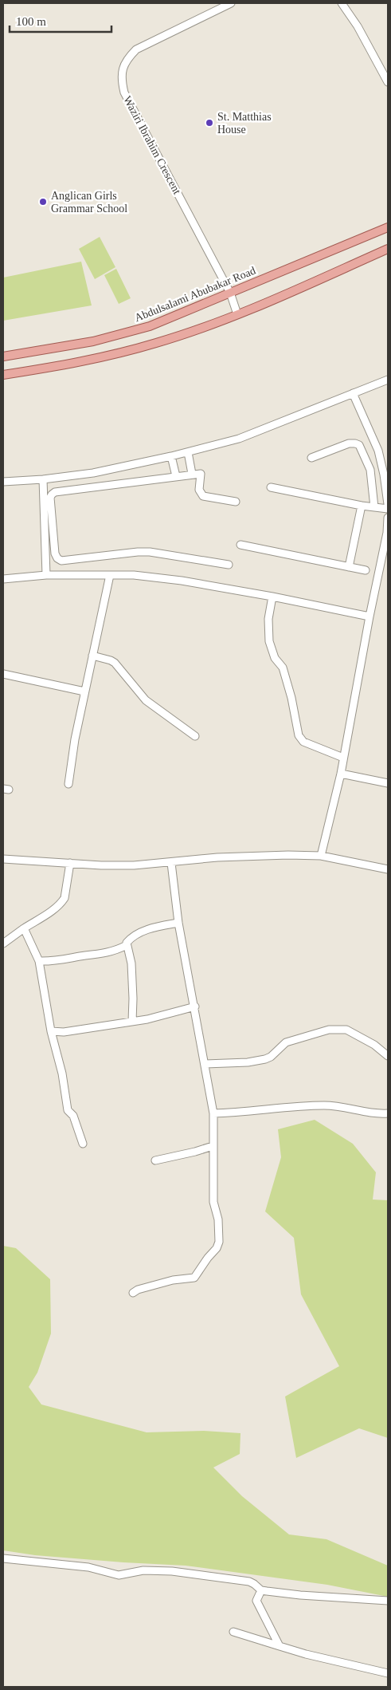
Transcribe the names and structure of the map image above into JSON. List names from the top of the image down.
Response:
{
  "streets": {
    "main road": ["Abdulsalami Abubakar Road"],
    "street": ["Waziri Ibrahim Crescent"]
  },
  "crossings": [
    ["Waziri Ibrahim Crescent", "Abdulsalami Abubakar Road"]
  ],
  "places": ["St. Matthias House", "Anglican Girls Grammar School"],
  "scale_bar": "100 m"
}
